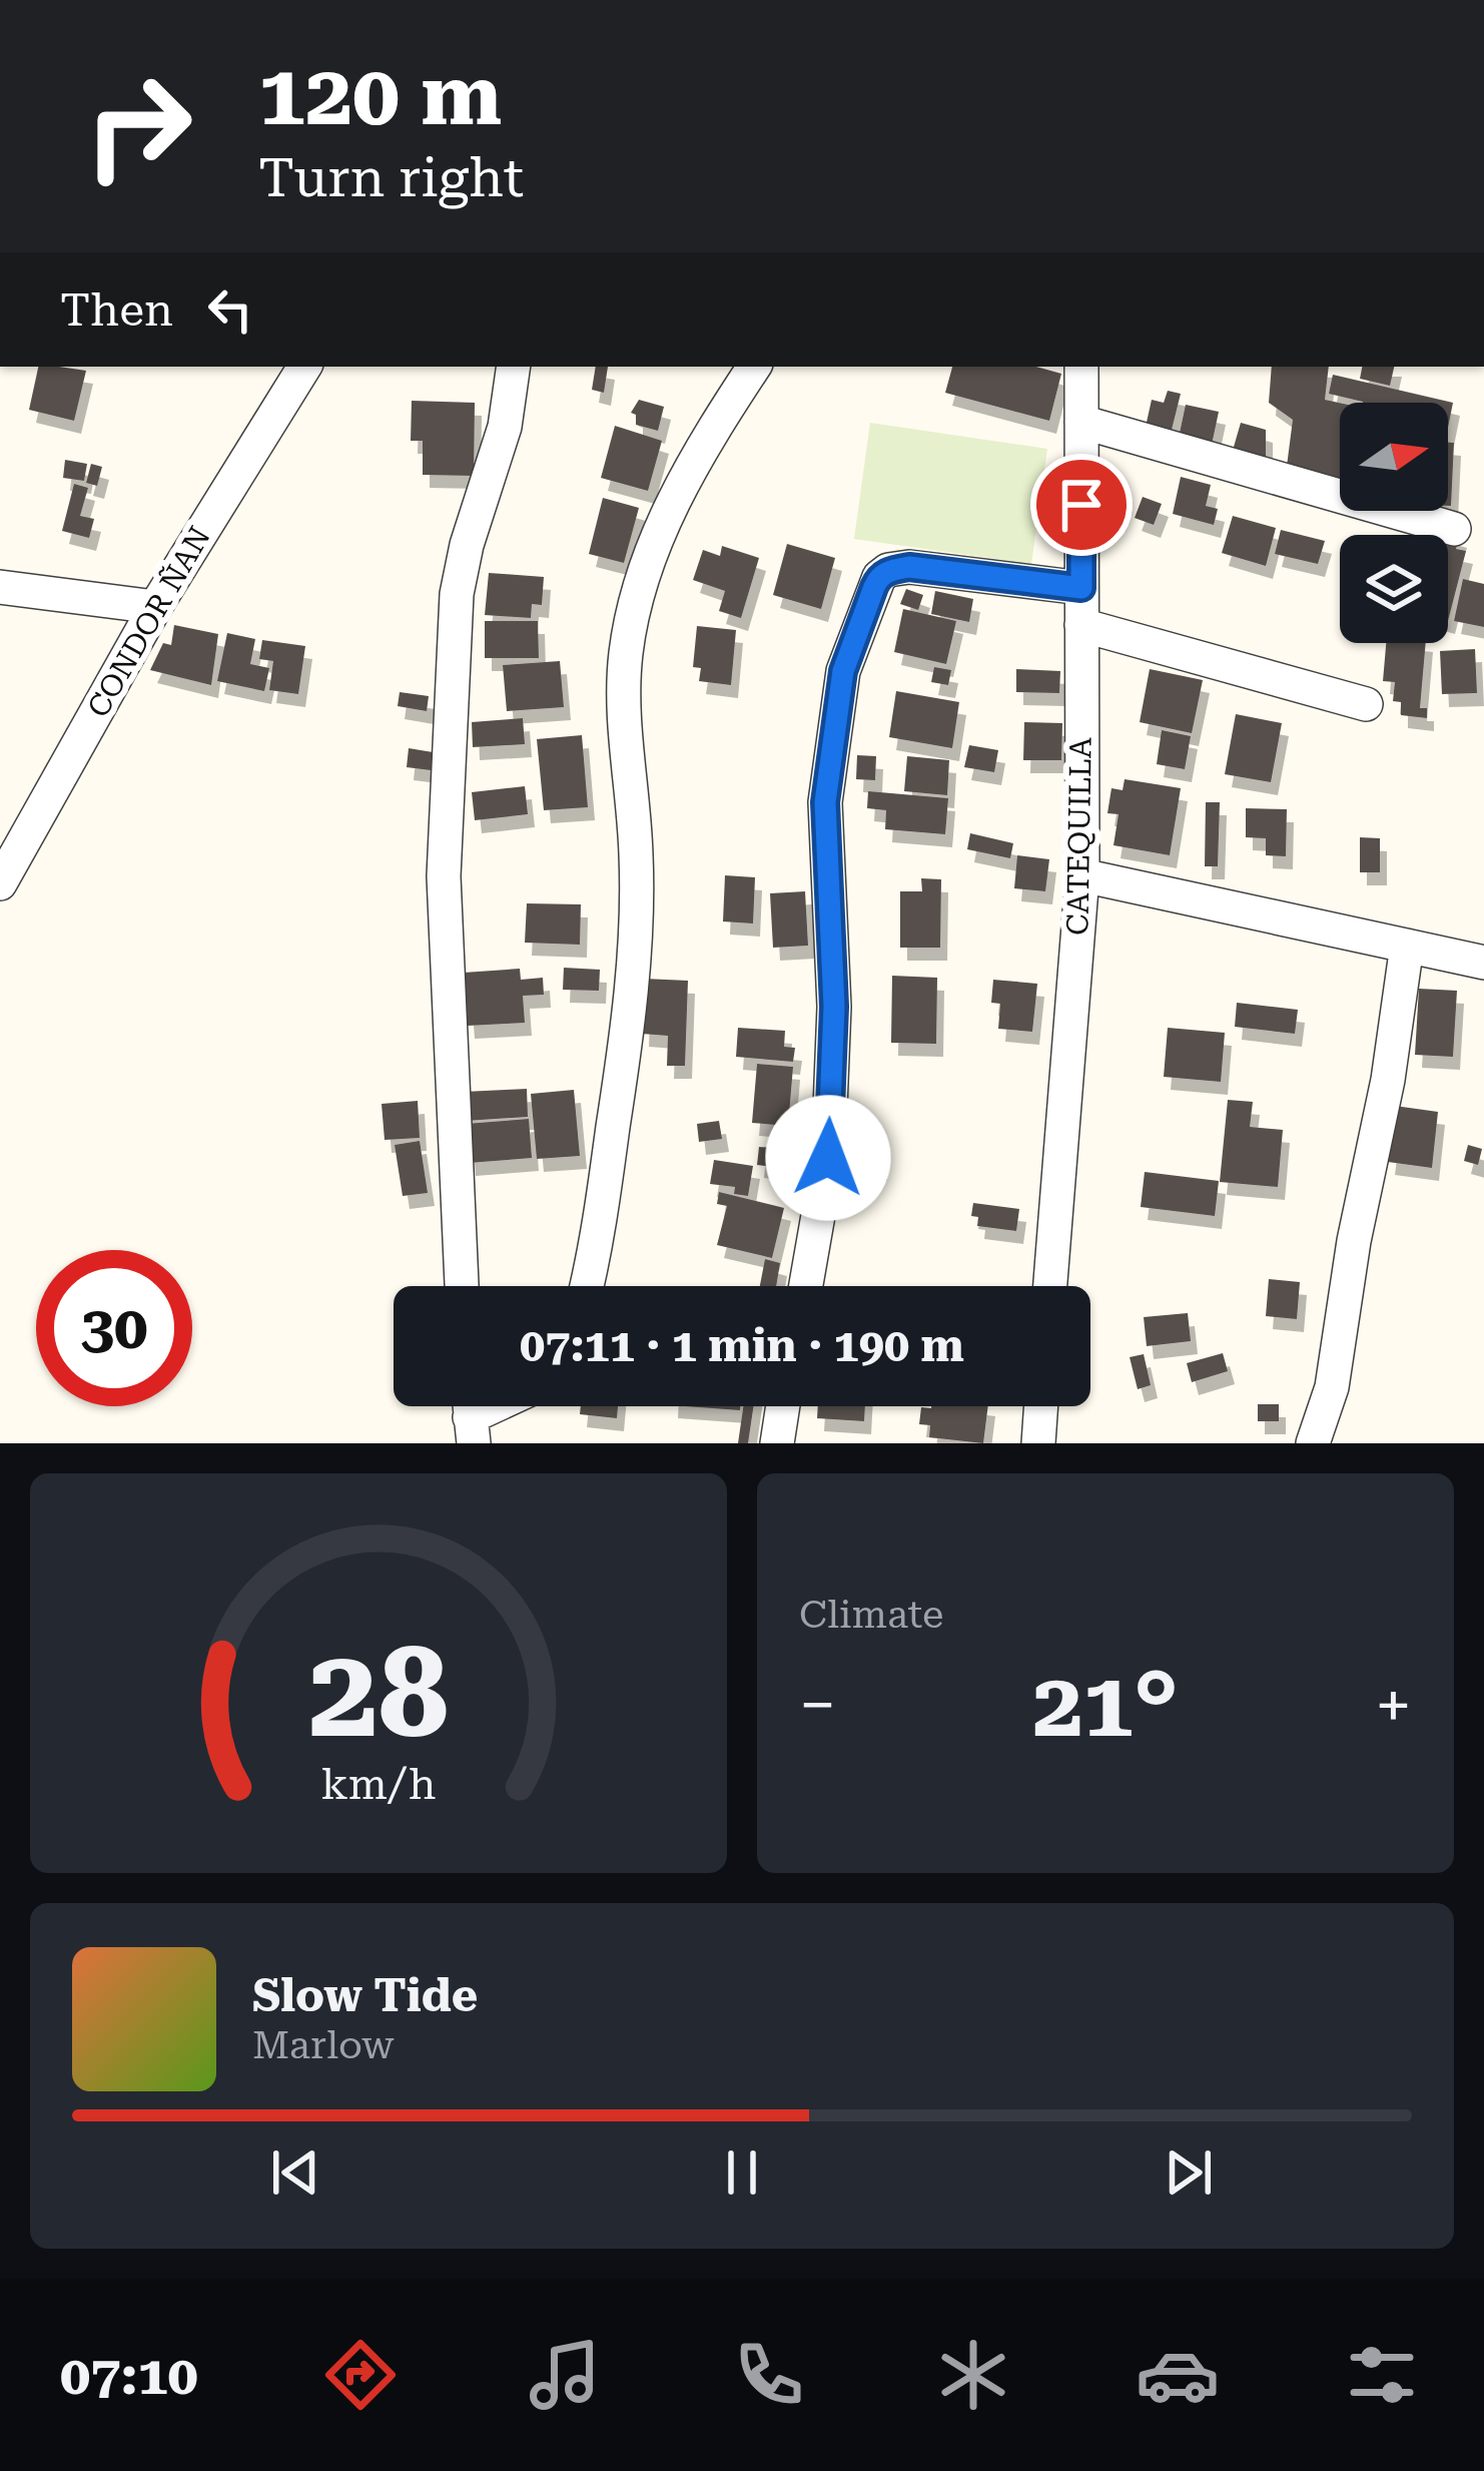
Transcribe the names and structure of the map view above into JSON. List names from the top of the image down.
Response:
{
  "streets": {
    "street": ["CONDOR ÑAN", "CATEQUILLA"]
  },
  "north": "right",
  "page": {
    "turn": ["120 m", "Turn right"],
    "then": "Then",
    "limit": "30",
    "trip": "07:11 · 1 min · 190 m",
    "tile": "Climate",
    "heat": ["−", "21°", "+"],
    "song": ["Slow Tide", "Marlow"],
    "tabs": "07:10",
    "gauge": ["28", "km/h"]
  }
}
